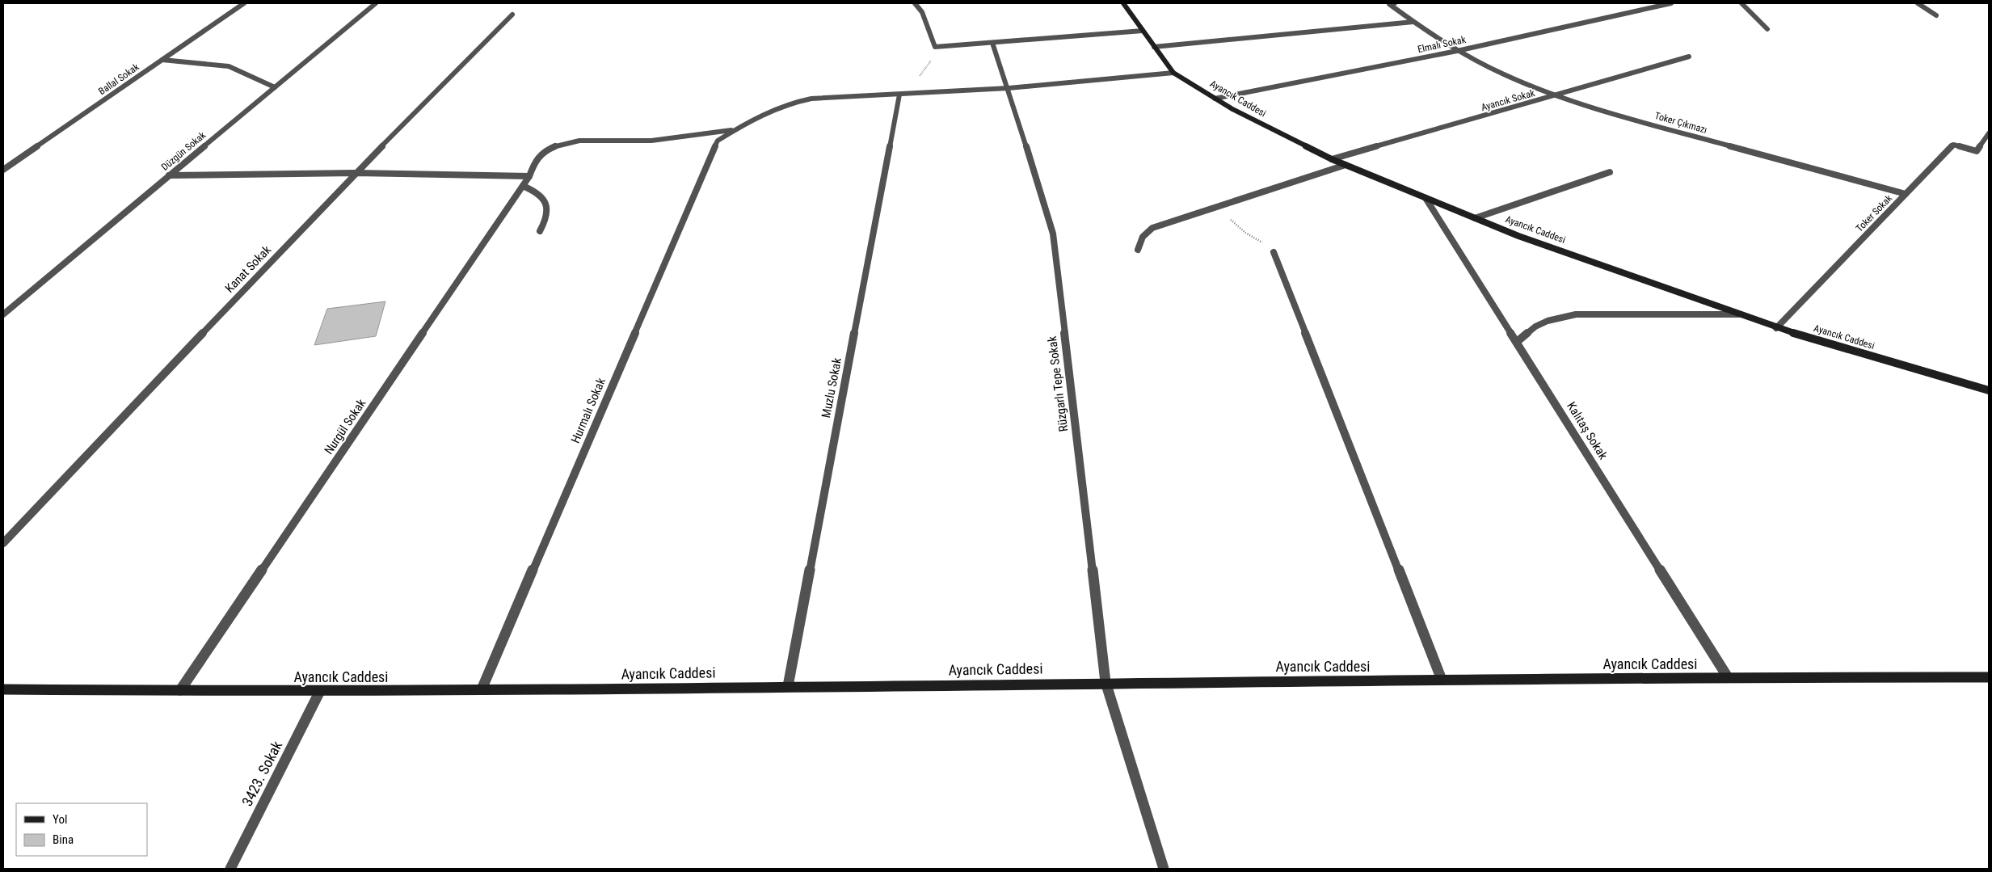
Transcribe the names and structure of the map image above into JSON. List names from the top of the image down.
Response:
{
  "streets": {
    "street": [
      "Elmalı Sokak",
      "Ballal Sokak",
      "Ayancık Caddesi",
      "Ayancık Sokak",
      "Toker Çıkmazı",
      "Düzgün Sokak",
      "Toker Sokak",
      "Kanat Sokak",
      "Rüzgarlı Tepe Sokak",
      "Muzlu Sokak",
      "Hurmalı Sokak",
      "Nurgül Sokak",
      "Kalıtaş Sokak",
      "3423. Sokak"
    ]
  },
  "crossings": [
    ["Elmalı Sokak", "Ayancık Caddesi"],
    ["Elmalı Sokak", "Toker Çıkmazı"],
    ["Ayancık Caddesi", "Ayancık Sokak"],
    ["Ayancık Caddesi", "Toker Sokak"],
    ["Ayancık Caddesi", "Rüzgarlı Tepe Sokak"],
    ["Ayancık Caddesi", "Muzlu Sokak"],
    ["Ayancık Caddesi", "Hurmalı Sokak"],
    ["Ayancık Caddesi", "Nurgül Sokak"],
    ["Ayancık Caddesi", "Kalıtaş Sokak"],
    ["Ayancık Caddesi", "3423. Sokak"],
    ["Ayancık Sokak", "Toker Çıkmazı"],
    ["Toker Çıkmazı", "Toker Sokak"],
    ["Hurmalı Sokak", "Nurgül Sokak"]
  ],
  "legend": ["Yol", "Bina"]
}
